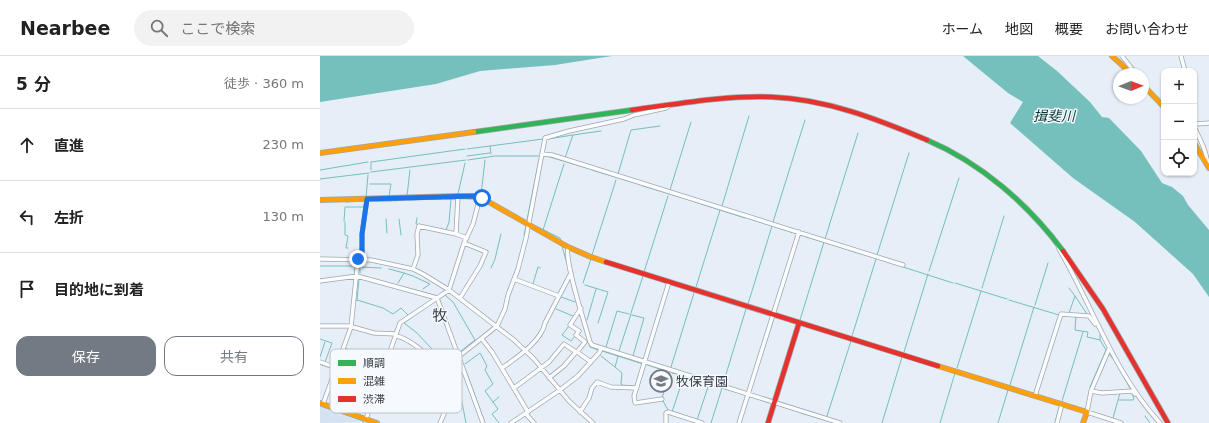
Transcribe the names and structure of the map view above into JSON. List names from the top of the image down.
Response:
{
  "districts": ["牧"],
  "water": ["揖斐川"],
  "places": {
    "school or university": ["牧保育園"]
  },
  "legend": ["順調", "混雑", "渋滞"],
  "north": "right",
  "page": {
    "header": "Nearbee",
    "search": "ここで検索",
    "nav": [
      "ホーム",
      "地図",
      "概要",
      "お問い合わせ"
    ],
    "heading": ["5 分", "徒歩 · 360 m"],
    "map_buttons": ["+", "−"],
    "list": [
      ["直進", "230 m"],
      ["左折", "130 m"],
      "目的地に到着"
    ],
    "buttons": ["保存", "共有"]
  }
}
